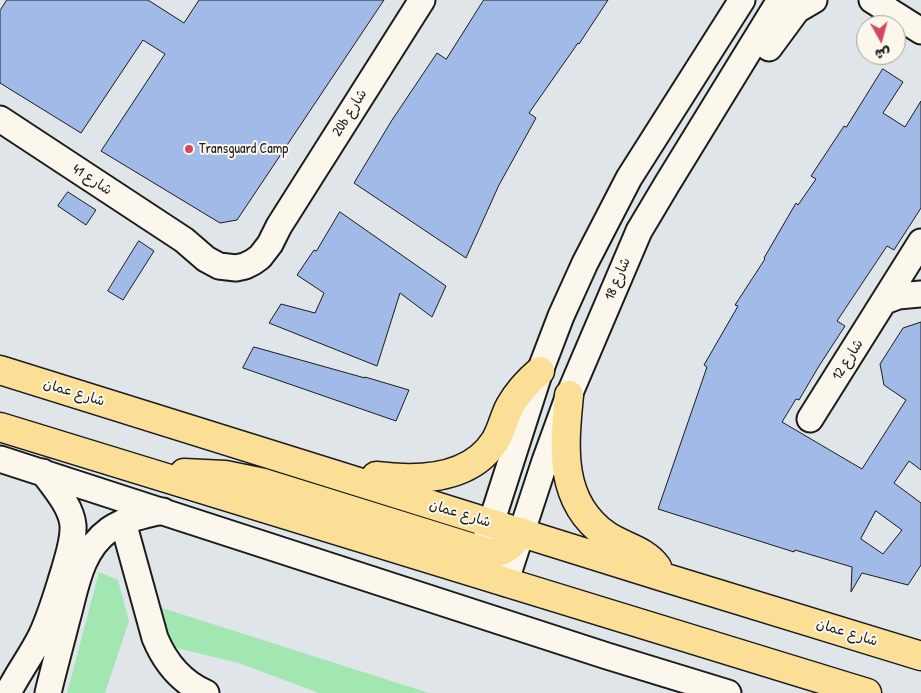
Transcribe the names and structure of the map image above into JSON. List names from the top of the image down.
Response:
{
  "streets": {
    "main road": ["شارع عمان"],
    "street": [
      "20b شارع",
      "شارع 41",
      "شارع 18",
      "شارع 12"
    ]
  },
  "crossings": [
    ["20b شارع", "شارع 41"],
    ["شارع 18", "شارع عمان"]
  ],
  "places": ["Transguard Camp"],
  "north": "bottom"
}
